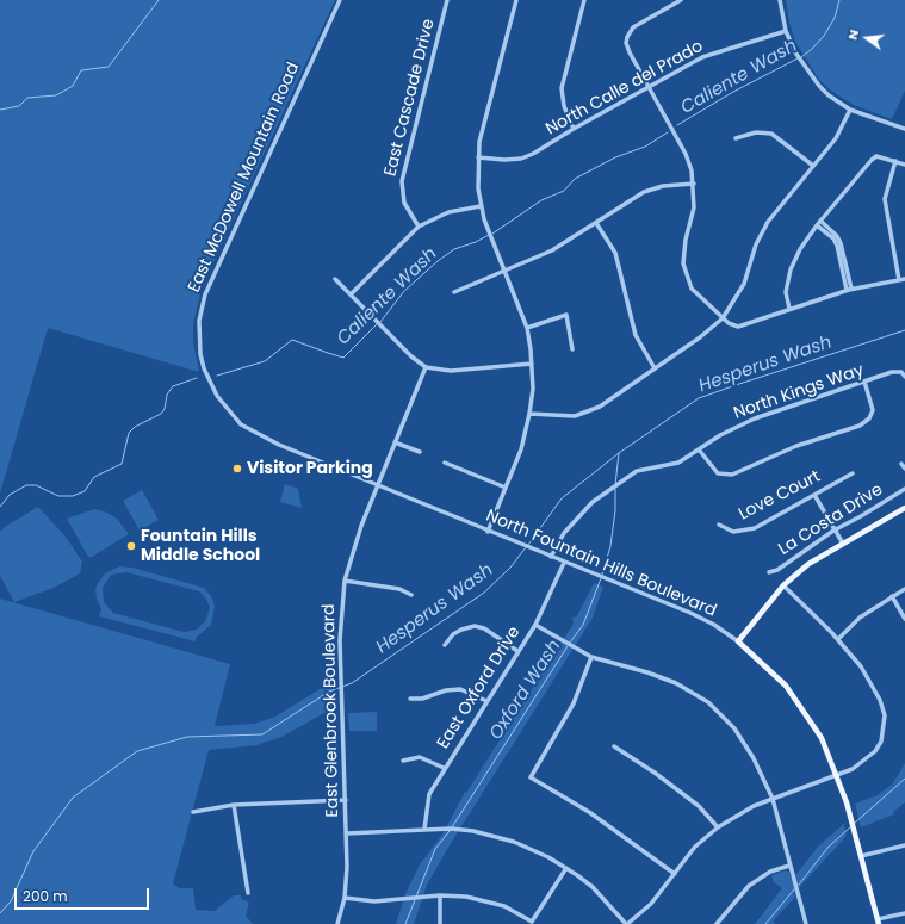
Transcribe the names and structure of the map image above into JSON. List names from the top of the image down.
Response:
{
  "streets": {
    "main road": ["North Fountain Hills Boulevard"],
    "street": [
      "North Calle del Prado",
      "East Cascade Drive",
      "East McDowell Mountain Road",
      "North Kings Way",
      "Love Court",
      "La Costa Drive",
      "East Oxford Drive",
      "East Glenbrook Boulevard"
    ]
  },
  "crossings": [
    ["East McDowell Mountain Road", "North Fountain Hills Boulevard"],
    ["North Kings Way", "North Fountain Hills Boulevard"],
    ["North Fountain Hills Boulevard", "East Oxford Drive"],
    ["North Fountain Hills Boulevard", "East Glenbrook Boulevard"]
  ],
  "water": ["Caliente Wash", "Hesperus Wash", "Oxford Wash"],
  "places": ["Visitor Parking", "Fountain Hills Middle School"],
  "scale_bar": "200 m",
  "north": "left"
}
